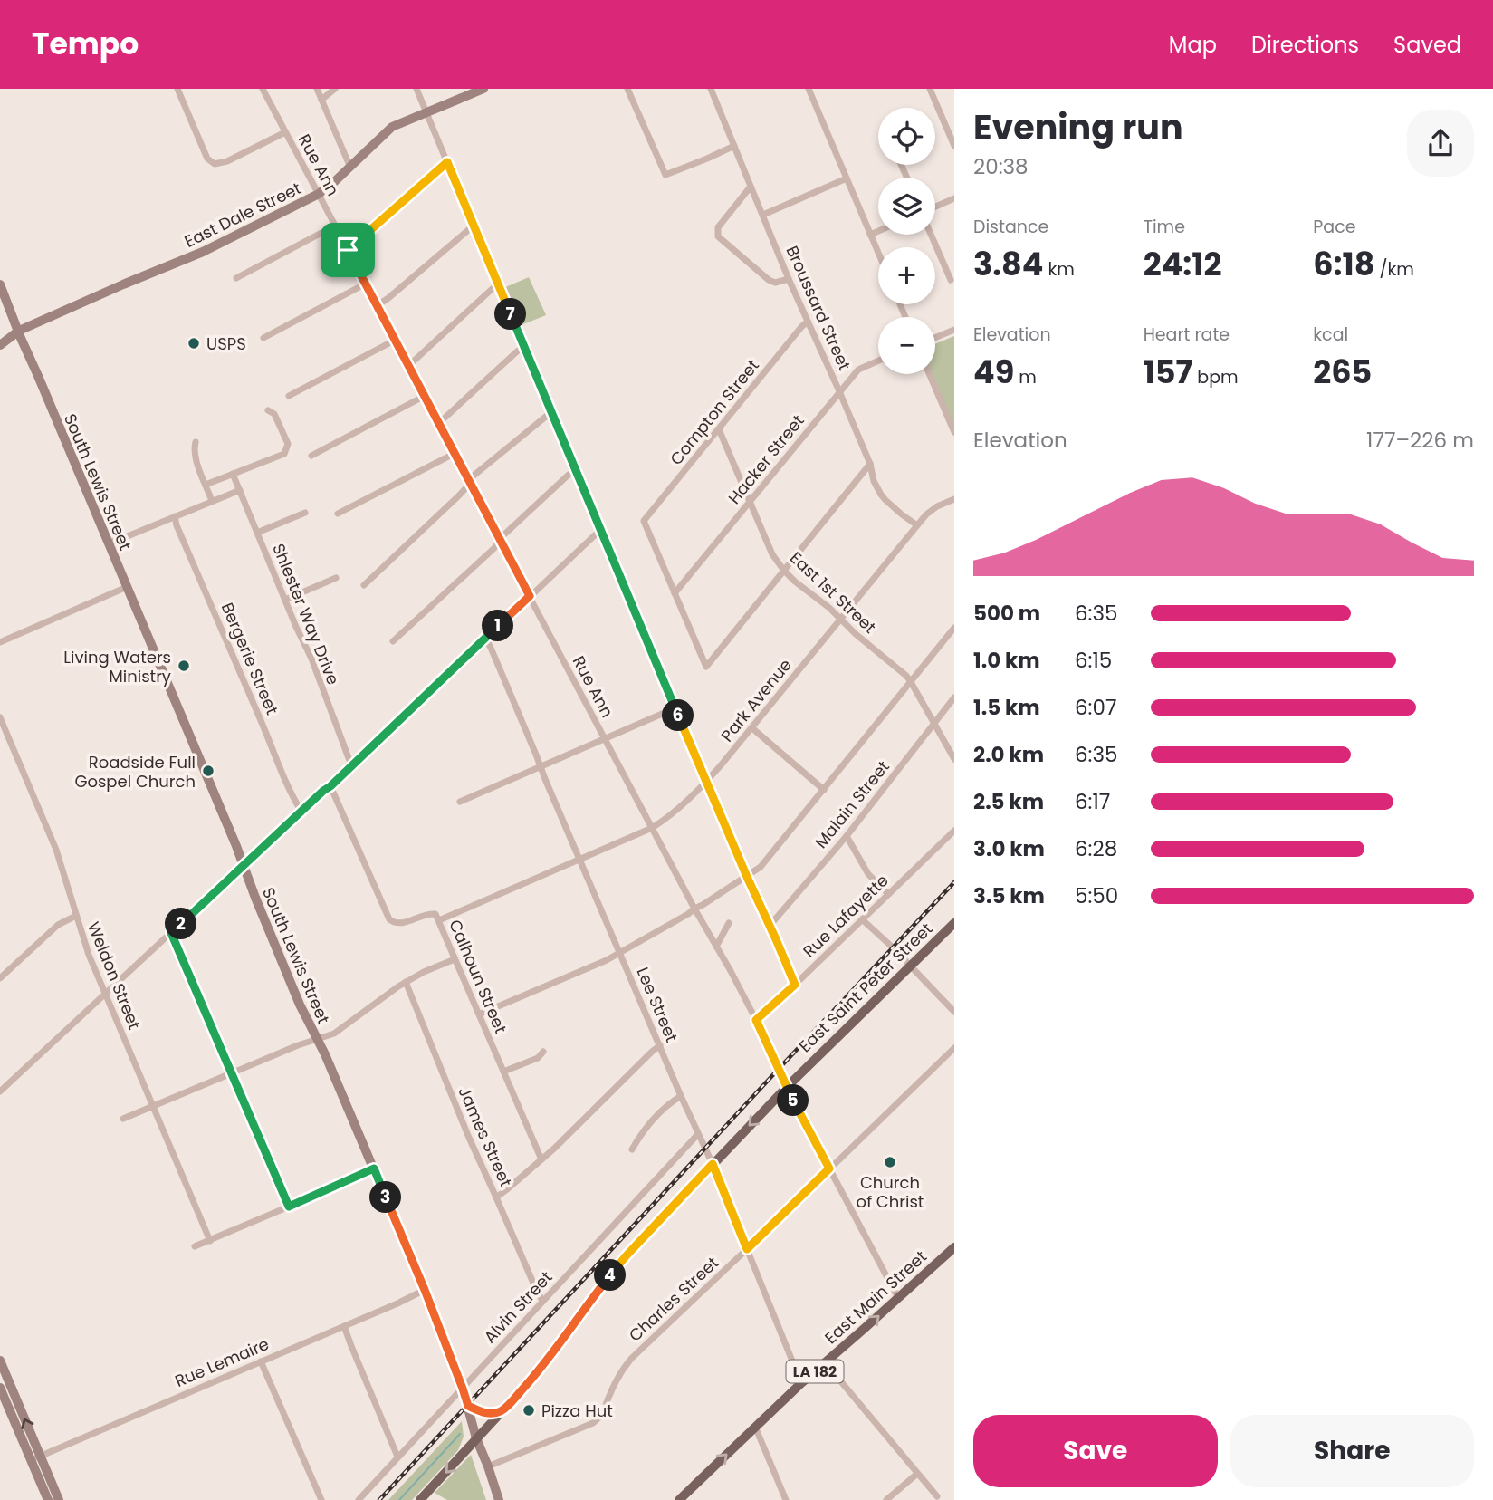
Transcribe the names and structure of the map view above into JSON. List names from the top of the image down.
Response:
{
  "streets": {
    "main road": [
      "East Dale Street",
      "South Lewis Street",
      "East Saint Peter Street",
      "East Main Street",
      "LA 182"
    ],
    "street": [
      "Rue Ann",
      "Broussard Street",
      "Compton Street",
      "Hacker Street",
      "East 1st Street",
      "Shlester Way Drive",
      "Bergerie Street",
      "Park Avenue",
      "Malain Street",
      "Rue Lafayette",
      "Weldon Street",
      "Calhoun Street",
      "Lee Street",
      "James Street",
      "Charles Street",
      "Alvin Street",
      "Rue Lemaire"
    ]
  },
  "crossings": [
    ["Rue Ann", "East Dale Street"],
    ["Rue Ann", "Park Avenue"],
    ["Rue Ann", "Rue Lafayette"],
    ["Rue Ann", "East Saint Peter Street"],
    ["Rue Ann", "East Main Street"],
    ["Rue Ann", "Charles Street"],
    ["East Dale Street", "South Lewis Street"],
    ["Broussard Street", "Compton Street"],
    ["Broussard Street", "Hacker Street"],
    ["Broussard Street", "Park Avenue"],
    ["Compton Street", "Hacker Street"],
    ["Compton Street", "East 1st Street"],
    ["Hacker Street", "East 1st Street"],
    ["South Lewis Street", "East Saint Peter Street"],
    ["South Lewis Street", "Charles Street"],
    ["South Lewis Street", "Alvin Street"],
    ["South Lewis Street", "Rue Lemaire"],
    ["East 1st Street", "Park Avenue"],
    ["East 1st Street", "Malain Street"],
    ["Park Avenue", "Calhoun Street"],
    ["Park Avenue", "Lee Street"],
    ["East Saint Peter Street", "Lee Street"],
    ["Lee Street", "East Main Street"],
    ["Lee Street", "Charles Street"],
    ["Lee Street", "Alvin Street"],
    ["James Street", "Alvin Street"]
  ],
  "one_way": ["East Main Street"],
  "places": [
    "USPS",
    "Living Waters Ministry",
    "Roadside Full Gospel Church",
    "Church of Christ",
    "Pizza Hut"
  ],
  "page": {
    "header": "Tempo",
    "nav": ["Map", "Directions", "Saved"],
    "heading": ["Evening run", "20:38"],
    "map_buttons": ["+", "−"],
    "stats": [
      ["Distance", "3.84 km"],
      ["Time", "24:12"],
      ["Pace", "6:18 /km"],
      ["Elevation", "49 m"],
      ["Heart rate", "157 bpm"],
      ["kcal", "265"]
    ],
    "pins": [
      "7",
      "1",
      "6",
      "2",
      "5",
      "3",
      "4"
    ],
    "chart": ["Elevation", "177–226 m"],
    "list": [
      {
        "name": "500 m",
        "note": "6:35"
      },
      {
        "name": "1.0 km",
        "note": "6:15"
      },
      {
        "name": "1.5 km",
        "note": "6:07"
      },
      {
        "name": "2.0 km",
        "note": "6:35"
      },
      {
        "name": "2.5 km",
        "note": "6:17"
      },
      {
        "name": "3.0 km",
        "note": "6:28"
      },
      {
        "name": "3.5 km",
        "note": "5:50"
      }
    ],
    "buttons": ["Save", "Share"]
  }
}
